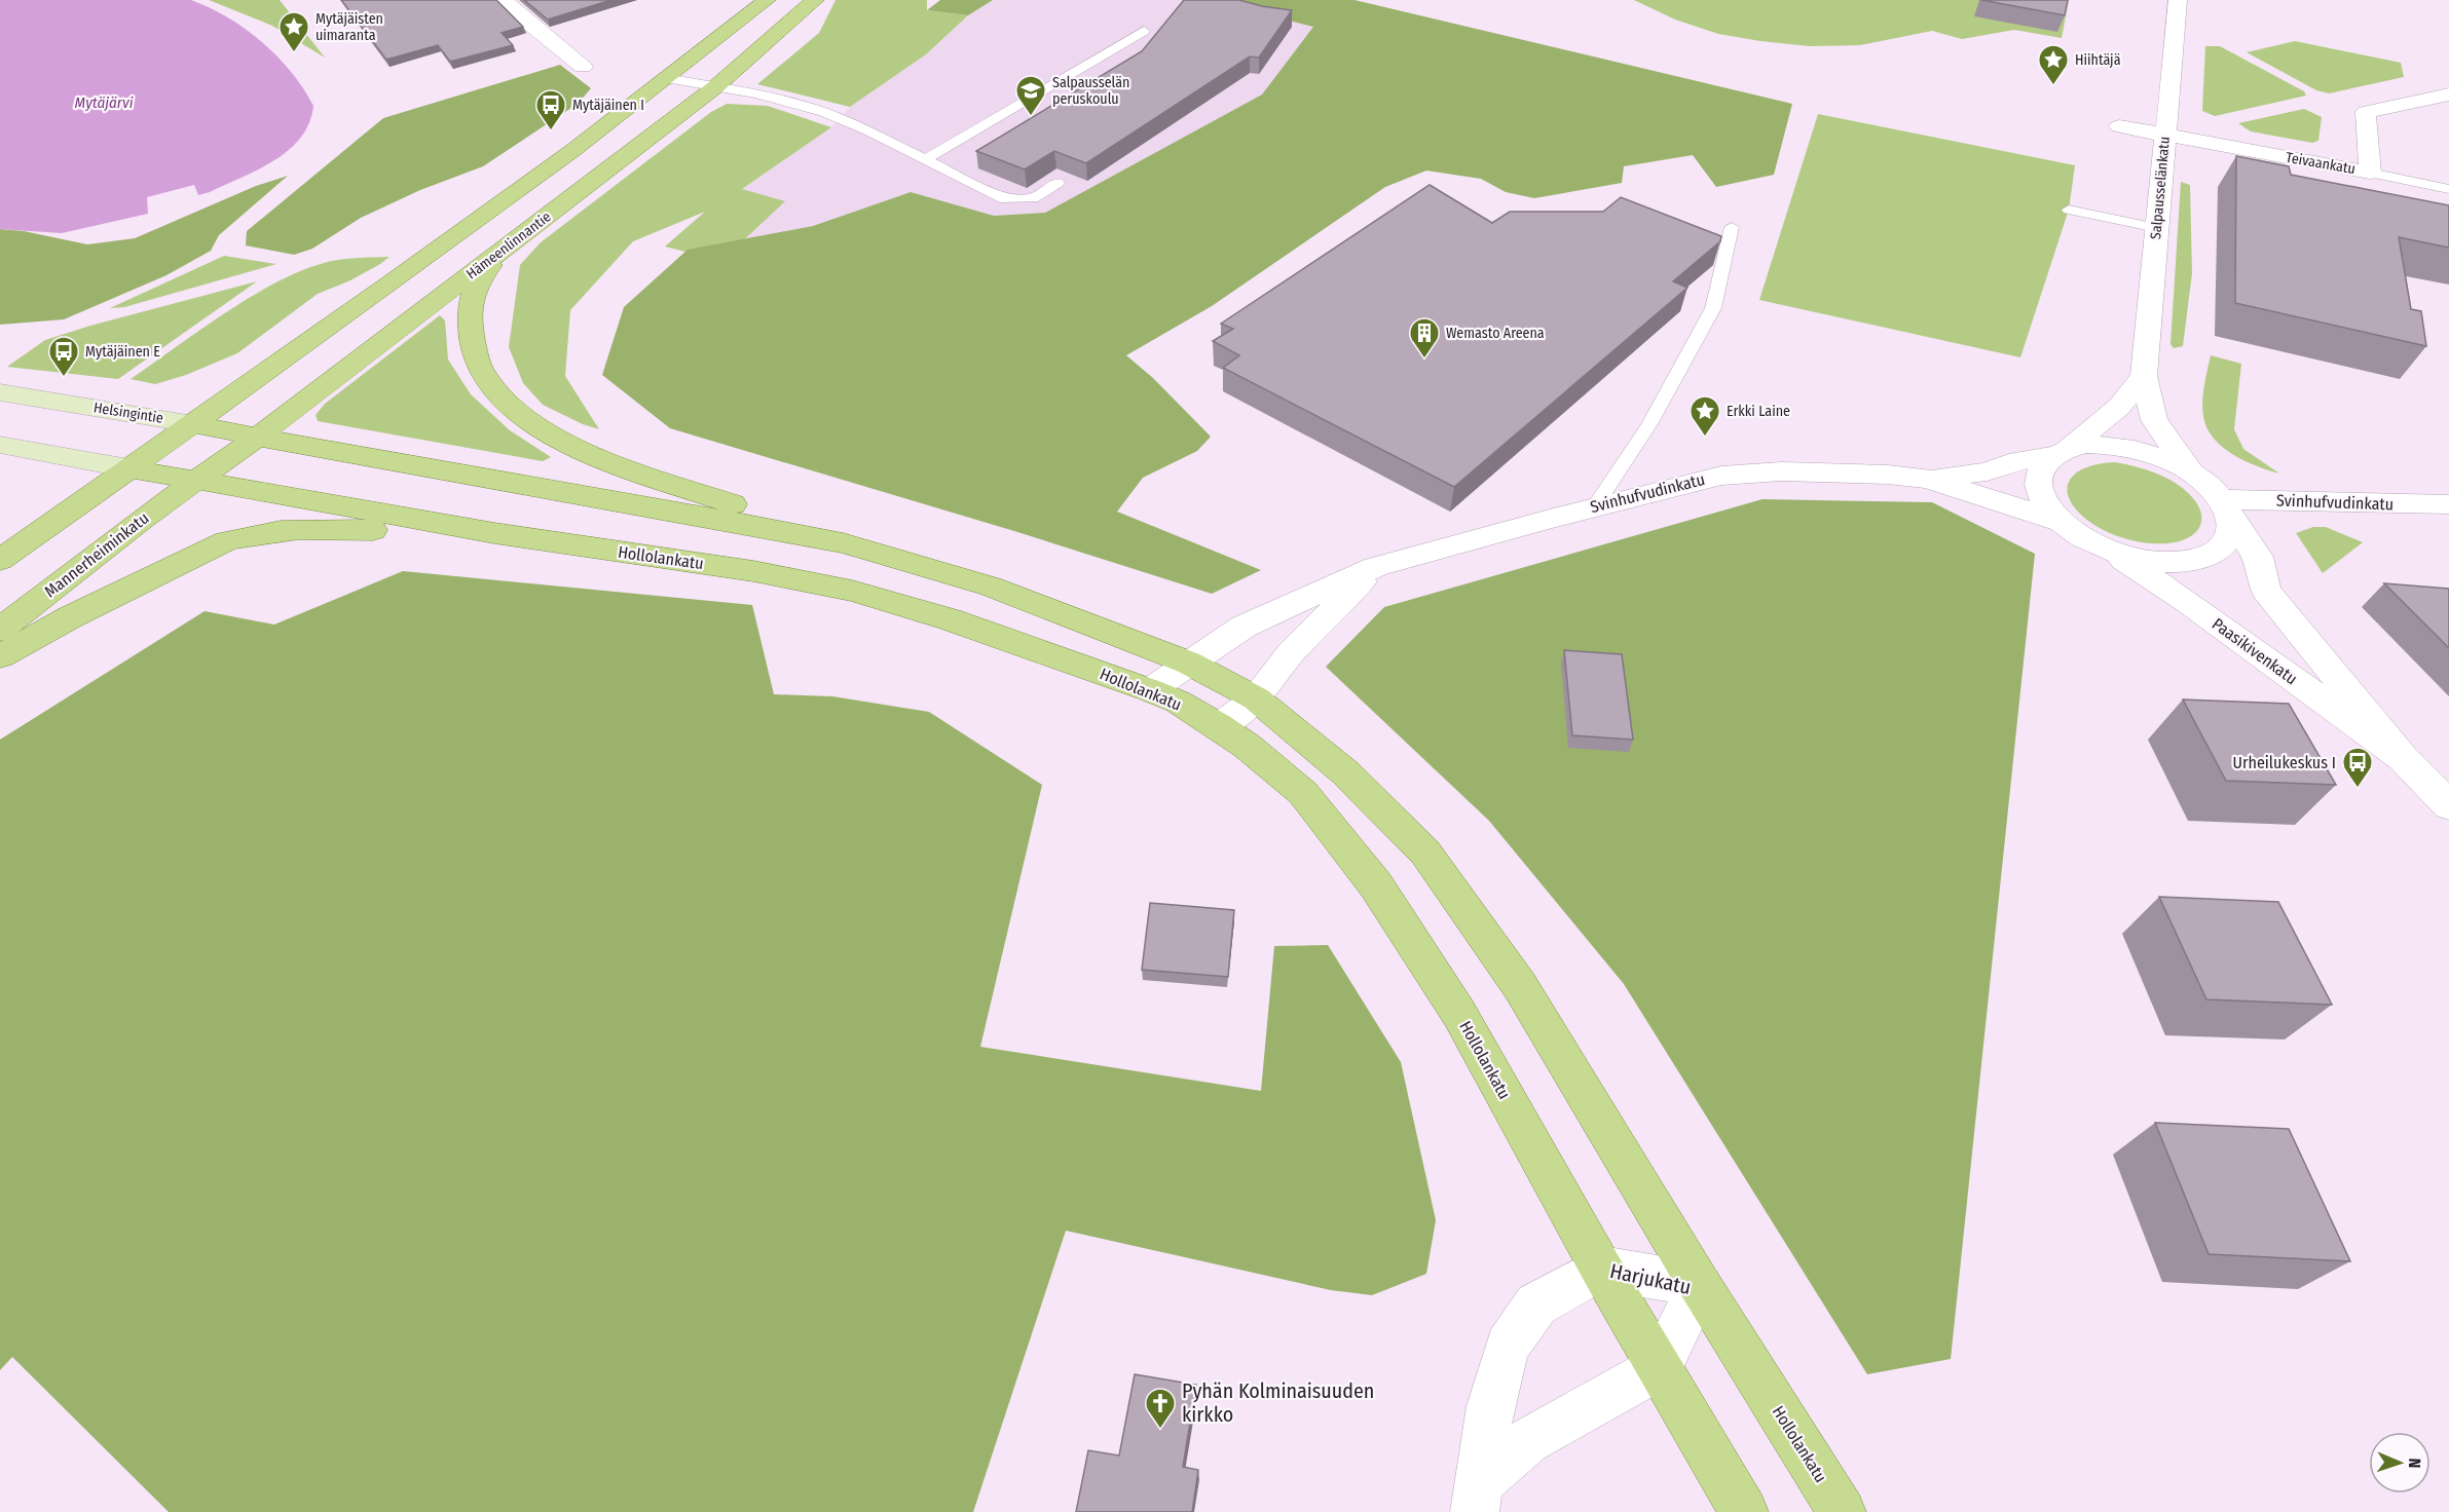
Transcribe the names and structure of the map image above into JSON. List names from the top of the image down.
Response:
{
  "streets": {
    "main road": [
      "Hämeenlinnantie",
      "Helsingintie",
      "Mannerheiminkatu",
      "Hollolankatu"
    ],
    "street": [
      "Teivaankatu",
      "Salpausselänkatu",
      "Svinhufvudinkatu",
      "Paasikivenkatu",
      "Harjukatu"
    ]
  },
  "crossings": [
    ["Teivaankatu", "Salpausselänkatu"],
    ["Salpausselänkatu", "Svinhufvudinkatu"],
    ["Salpausselänkatu", "Paasikivenkatu"],
    ["Hämeenlinnantie", "Helsingintie"],
    ["Hämeenlinnantie", "Mannerheiminkatu"],
    ["Hämeenlinnantie", "Hollolankatu"],
    ["Helsingintie", "Hollolankatu"],
    ["Svinhufvudinkatu", "Hollolankatu"],
    ["Svinhufvudinkatu", "Paasikivenkatu"],
    ["Mannerheiminkatu", "Hollolankatu"],
    ["Hollolankatu", "Harjukatu"]
  ],
  "water": ["Mytäjärvi"],
  "places": {
    "place": ["Mytäjäisten uimaranta", "Hiihtäjä", "Erkki Laine"],
    "school or university": ["Salpausselän peruskoulu"],
    "bus stop": ["Mytäjäinen I", "Mytäjäinen E", "Urheilukeskus I"],
    "building": ["Wemasto Areena"],
    "church": ["Pyhän Kolminaisuuden kirkko"]
  },
  "north": "right"
}
